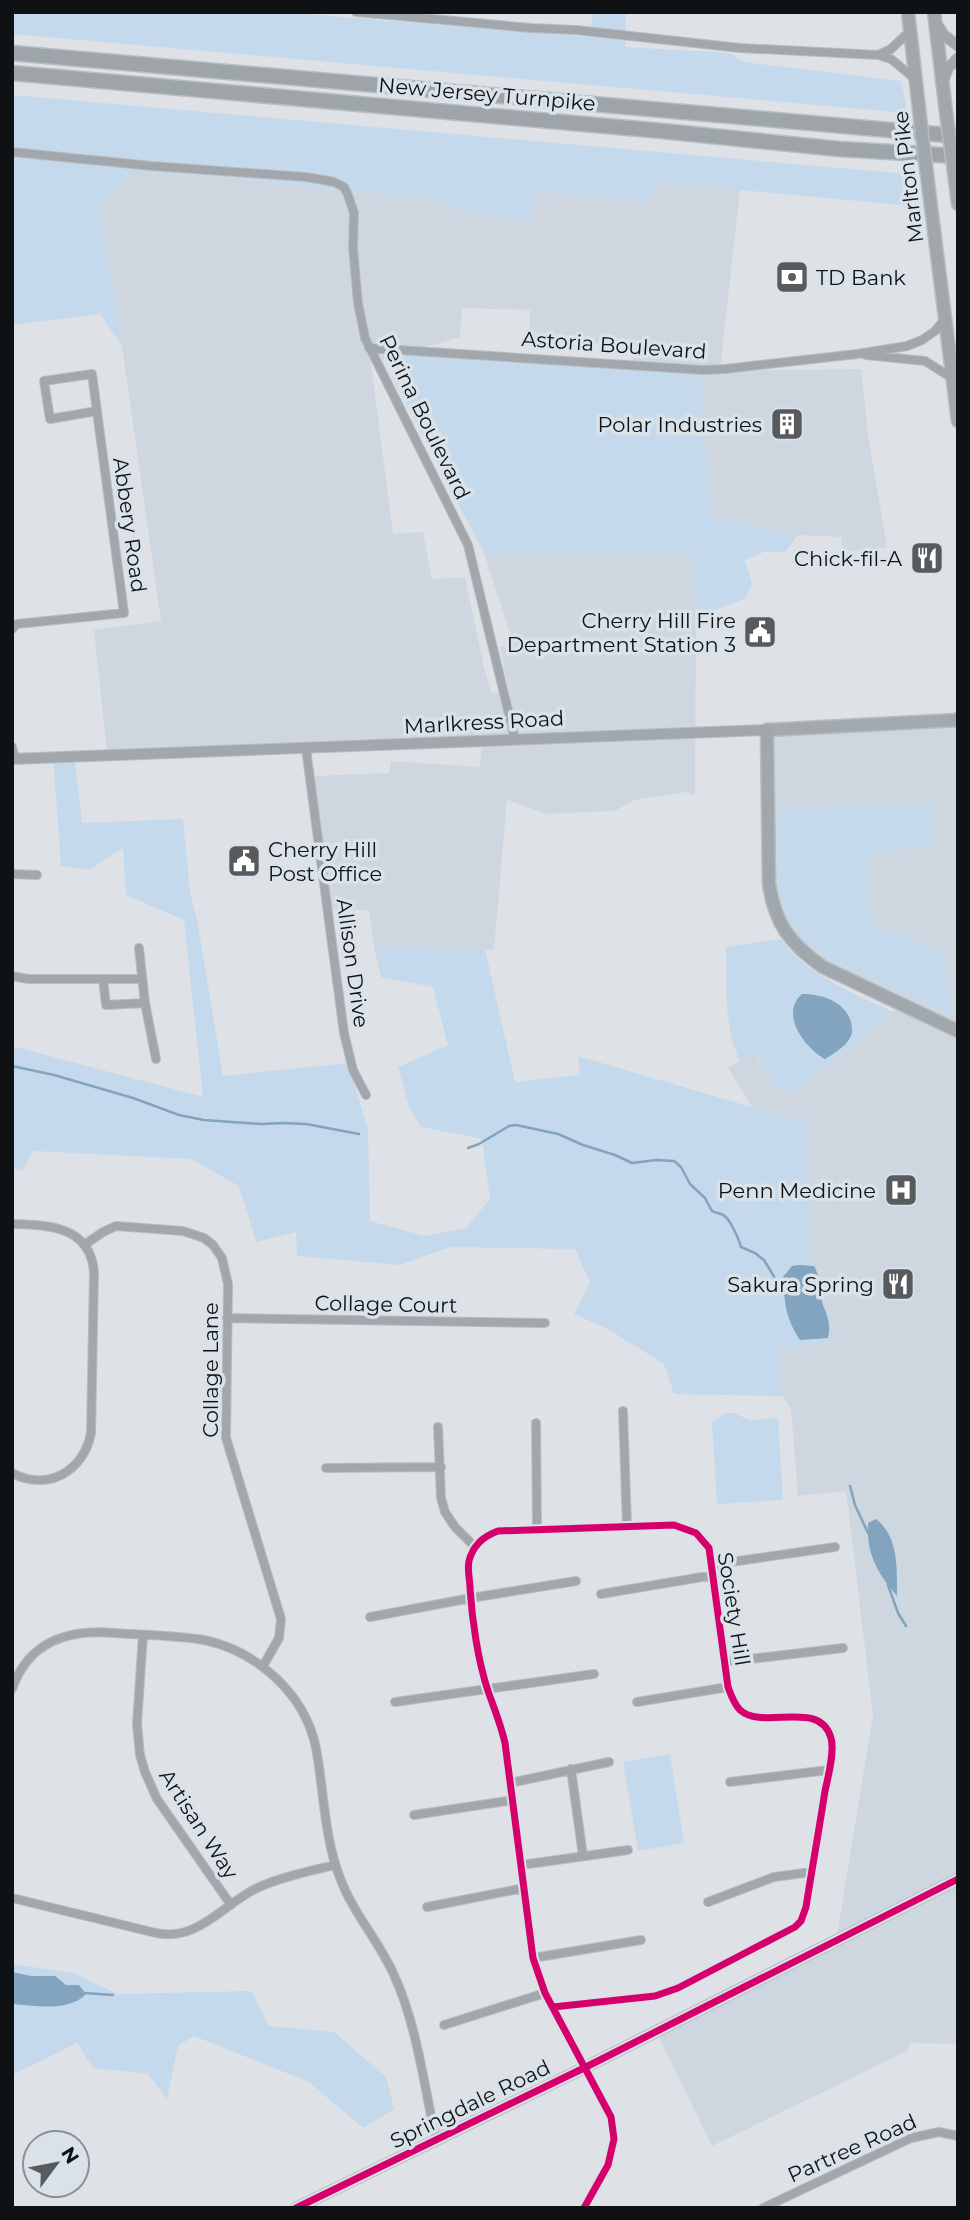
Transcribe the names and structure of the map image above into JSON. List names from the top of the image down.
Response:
{
  "streets": {
    "highway": ["New Jersey Turnpike", "Marlton Pike"],
    "main road": ["Marlkress Road", "Springdale Road"],
    "street": [
      "Astoria Boulevard",
      "Perina Boulevard",
      "Abbery Road",
      "Allison Drive",
      "Collage Court",
      "Collage Lane",
      "Society Hill",
      "Artisan Way",
      "Partree Road"
    ]
  },
  "crossings": [
    ["Marlton Pike", "Astoria Boulevard"],
    ["Astoria Boulevard", "Perina Boulevard"],
    ["Perina Boulevard", "Marlkress Road"],
    ["Marlkress Road", "Allison Drive"],
    ["Collage Court", "Collage Lane"]
  ],
  "places": {
    "bank": ["TD Bank"],
    "building": ["Polar Industries"],
    "restaurant": ["Chick-fil-A", "Sakura Spring"],
    "public building": ["Cherry Hill Fire Department Station 3", "Cherry Hill Post Office"],
    "hospital": ["Penn Medicine"]
  },
  "north": "top right"
}
